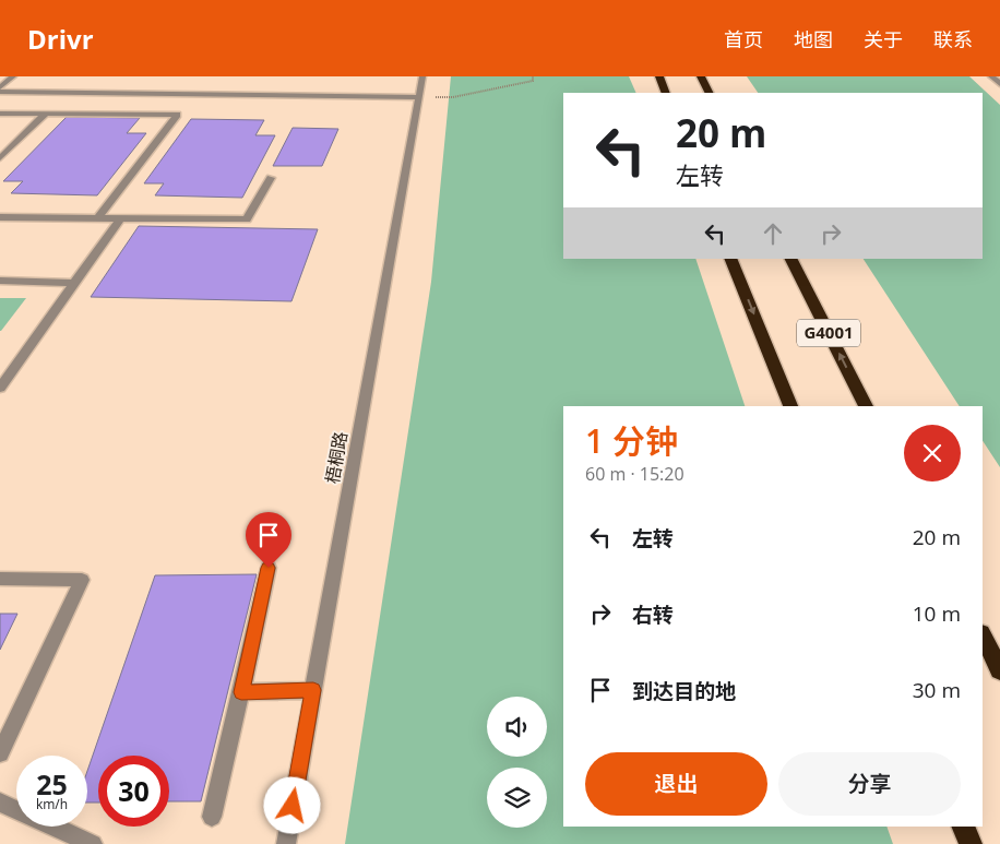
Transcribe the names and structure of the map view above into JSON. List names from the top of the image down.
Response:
{
  "streets": {
    "highway": ["G4001"],
    "street": ["梧桐路"]
  },
  "page": {
    "header": "Drivr",
    "nav": [
      "首页",
      "地图",
      "关于",
      "联系"
    ],
    "turn": ["20 m", "左转"],
    "heading": ["1 分钟", "60 m · 15:20"],
    "list": [
      {
        "name": "左转",
        "value": "20 m"
      },
      {
        "name": "右转",
        "value": "10 m"
      },
      {
        "name": "到达目的地",
        "value": "30 m"
      }
    ],
    "buttons": ["退出", "分享"],
    "speed": "25 km/h",
    "limit": "30"
  }
}
